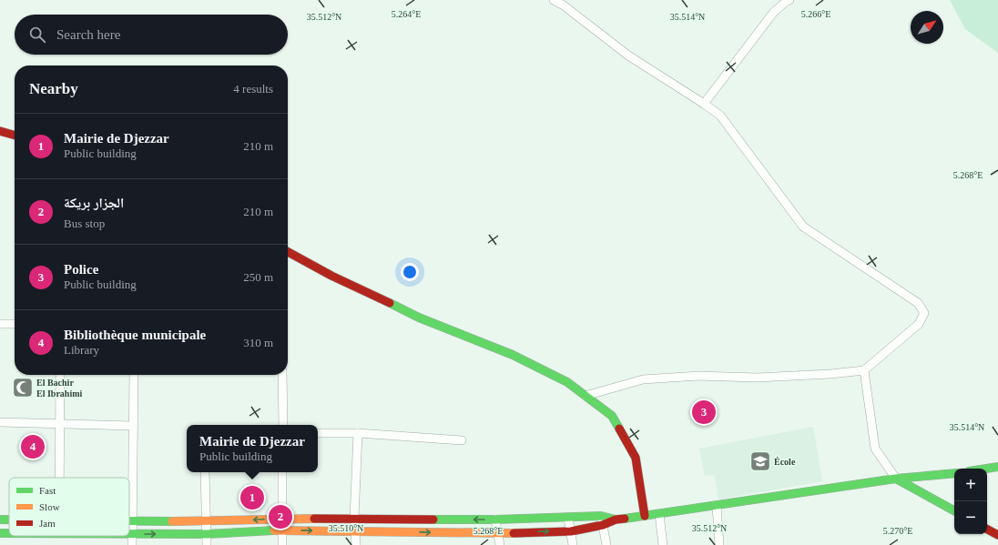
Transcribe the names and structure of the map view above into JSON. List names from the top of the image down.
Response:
{
  "places": {
    "mosque": ["El Bachir El Ibrahimi"],
    "school or university": ["École"]
  },
  "legend": ["Fast", "Slow", "Jam"],
  "north": "top right",
  "page": {
    "search": "Search here",
    "heading": ["Nearby", "4 results"],
    "list": [
      {
        "mark": "1",
        "name": "Mairie de Djezzar",
        "note": "Public building",
        "value": "210 m"
      },
      {
        "mark": "2",
        "name": "الجزار بريكة",
        "note": "Bus stop",
        "value": "210 m"
      },
      {
        "mark": "3",
        "name": "Police",
        "note": "Public building",
        "value": "250 m"
      },
      {
        "mark": "4",
        "name": "Bibliothèque municipale",
        "note": "Library",
        "value": "310 m"
      }
    ],
    "pins": [
      "3",
      "4",
      "1",
      "2"
    ],
    "popup": ["Mairie de Djezzar", "Public building"],
    "map_buttons": ["+", "−"]
  },
  "coordinates": [
    "5.264°E",
    "5.266°E",
    "35.512°N",
    "35.514°N",
    "5.268°E",
    "35.510°N",
    "5.270°E"
  ]
}
